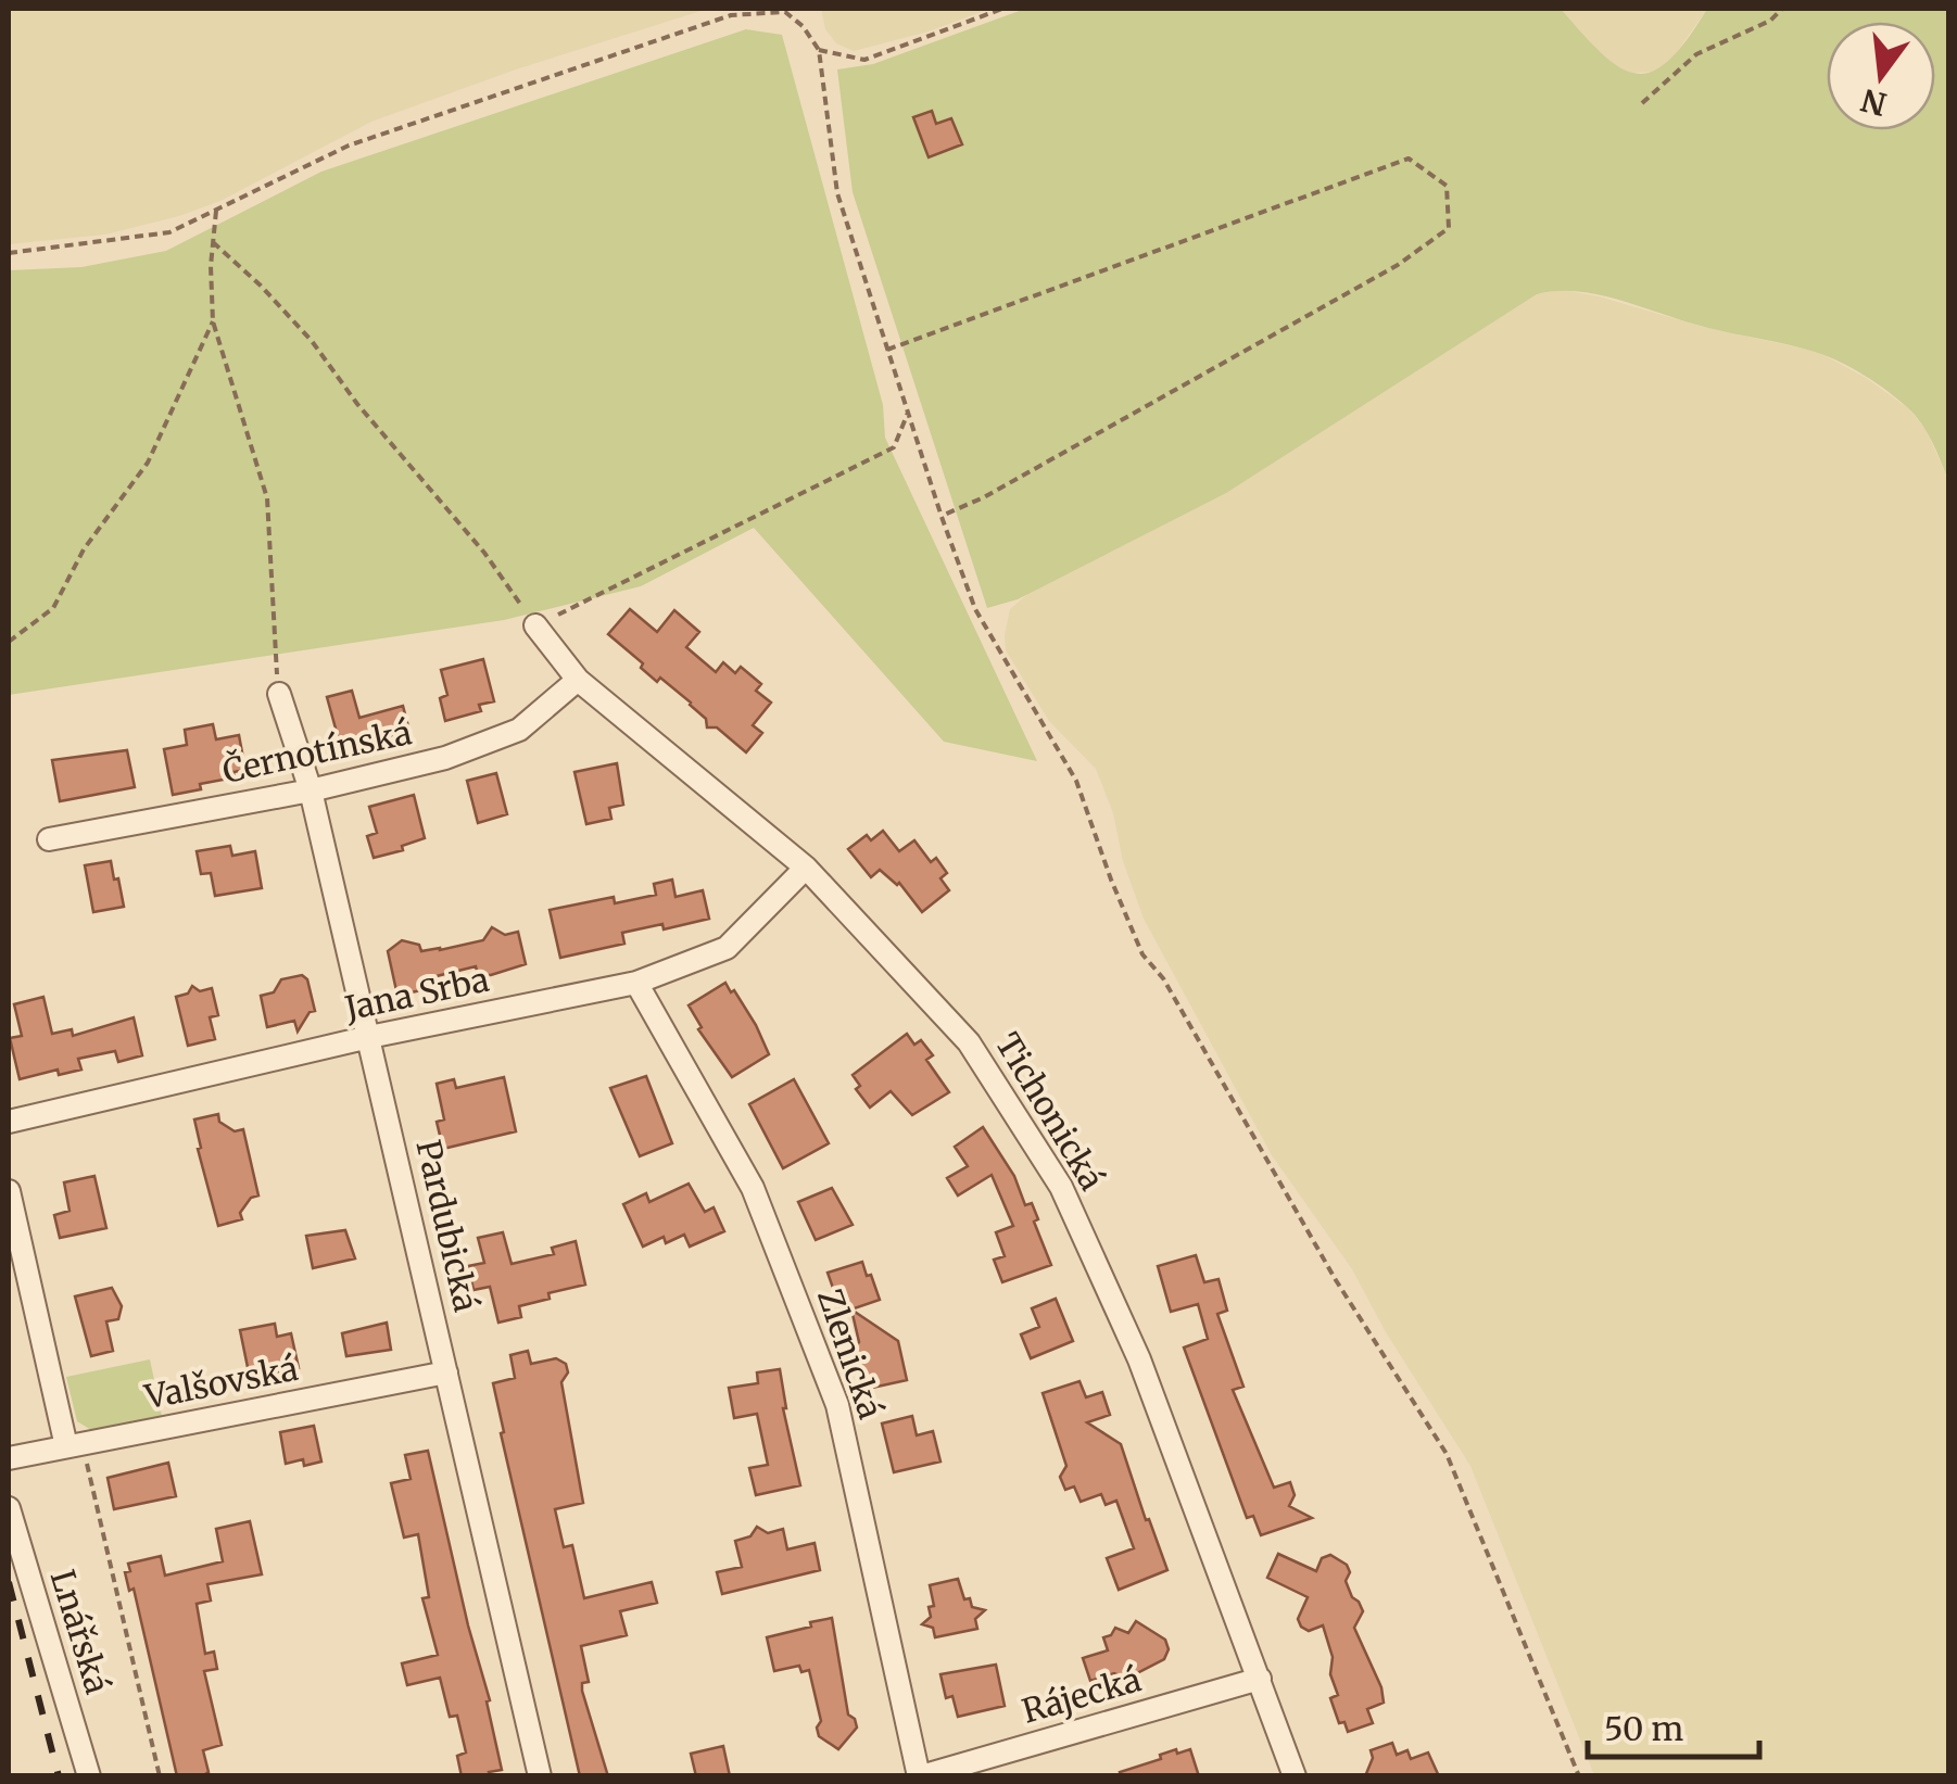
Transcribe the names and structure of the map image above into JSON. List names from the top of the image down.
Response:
{
  "streets": {
    "street": [
      "Černotínská",
      "Jana Srba",
      "Tichonická",
      "Pardubická",
      "Zlenická",
      "Valšovská",
      "Lnářská",
      "Rájecká"
    ]
  },
  "crossings": [
    ["Černotínská", "Tichonická"],
    ["Černotínská", "Pardubická"],
    ["Jana Srba", "Tichonická"],
    ["Jana Srba", "Pardubická"],
    ["Jana Srba", "Zlenická"],
    ["Tichonická", "Rájecká"],
    ["Pardubická", "Valšovská"],
    ["Zlenická", "Rájecká"]
  ],
  "scale_bar": "50 m",
  "north": "bottom"
}
